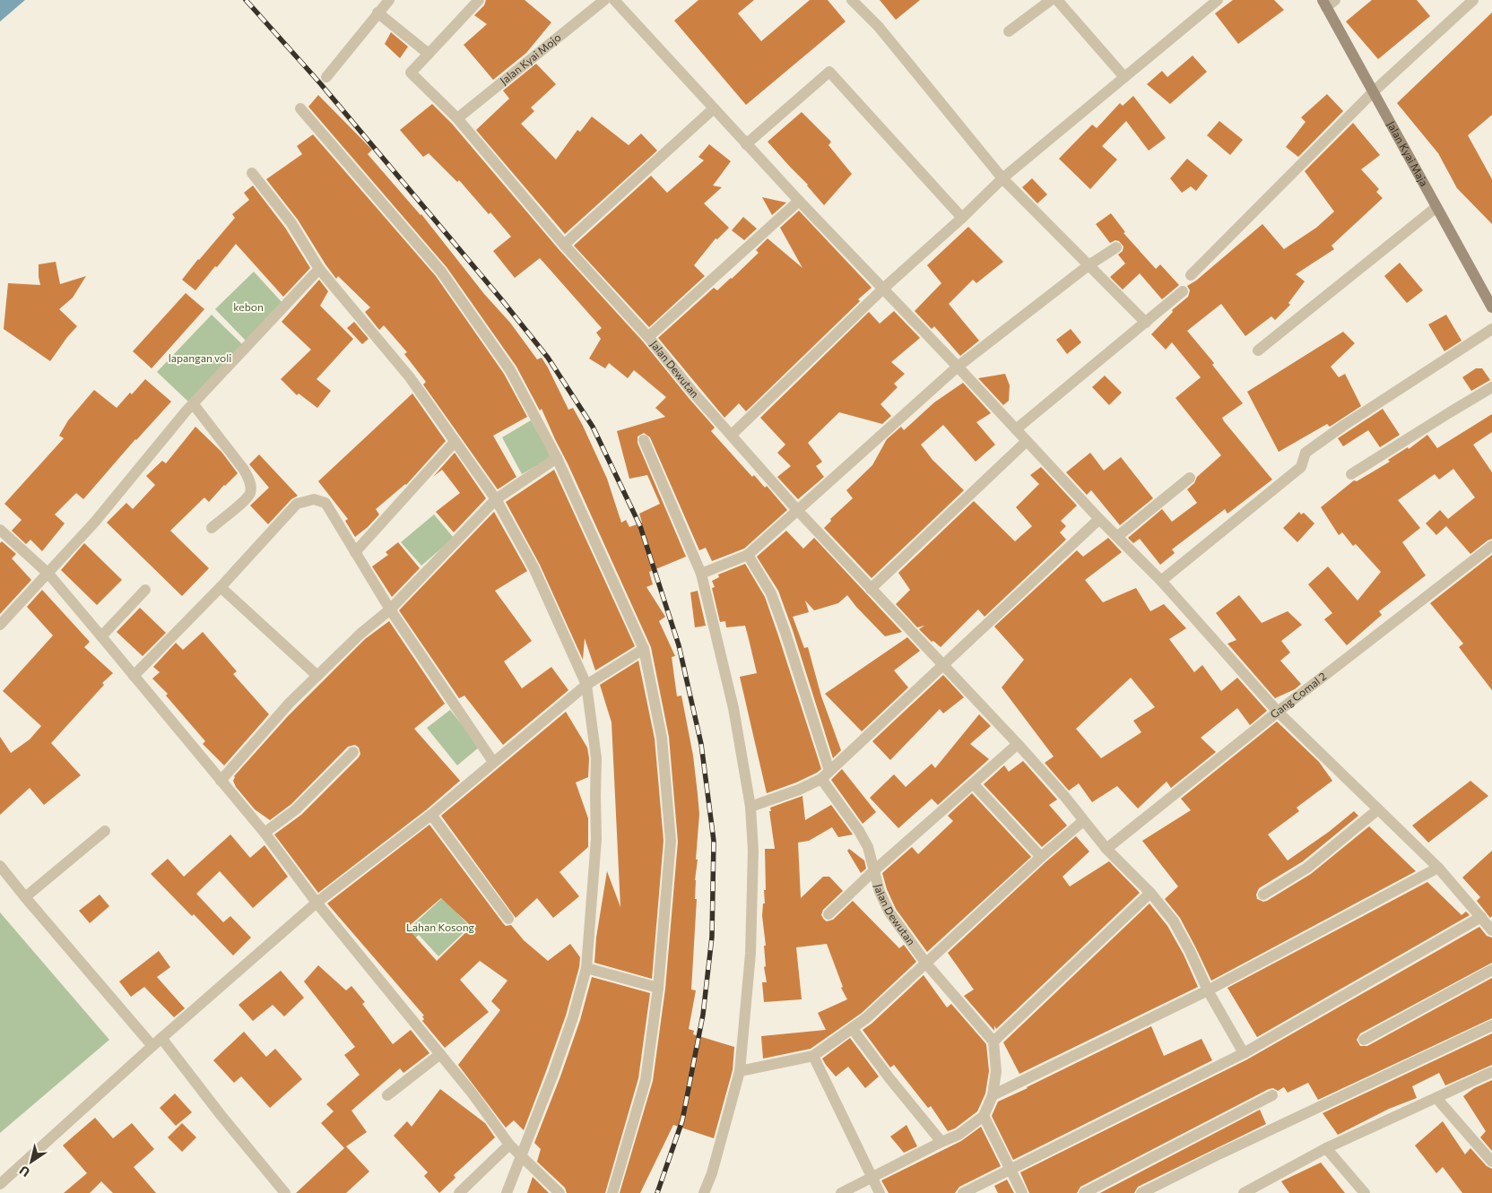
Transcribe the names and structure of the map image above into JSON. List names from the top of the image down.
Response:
{
  "streets": {
    "main road": ["Jalan Kyai Maja"],
    "street": ["Jalan Kyai Mojo", "Jalan Dewutan", "Gang Comal 2"]
  },
  "crossings": [
    ["Jalan Kyai Mojo", "Jalan Dewutan"],
    ["Jalan Dewutan", "Gang Comal 2"]
  ],
  "parks": ["kebon", "lapangan voli", "Lahan Kosong"],
  "north": "bottom left"
}
